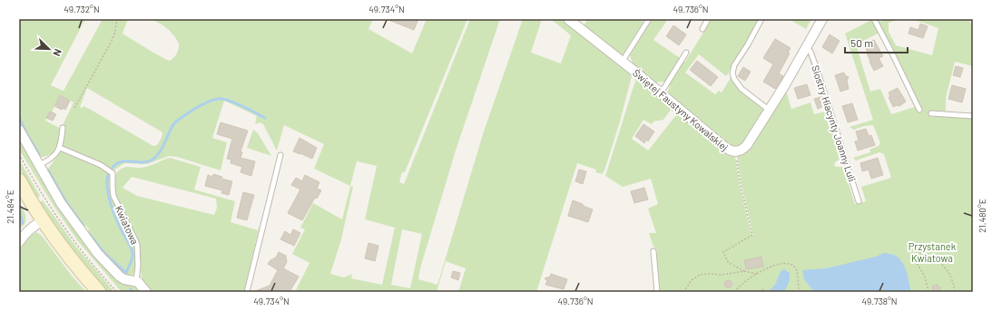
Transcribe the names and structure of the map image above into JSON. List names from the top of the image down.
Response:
{
  "streets": {
    "street": ["Świętej Faustyny Kowalskiej"],
    "lane": ["Siostry Hiacynty Joanny Luli", "Kwiatowa"]
  },
  "crossings": [
    ["Świętej Faustyny Kowalskiej", "Siostry Hiacynty Joanny Luli"]
  ],
  "parks": ["Przystanek Kwiatowa"],
  "scale_bar": "50 m",
  "north": "bottom right",
  "coordinates": [
    "49.732°N",
    "49.734°N",
    "49.736°N",
    "21.484°E",
    "21.480°E",
    "49.738°N"
  ]
}
